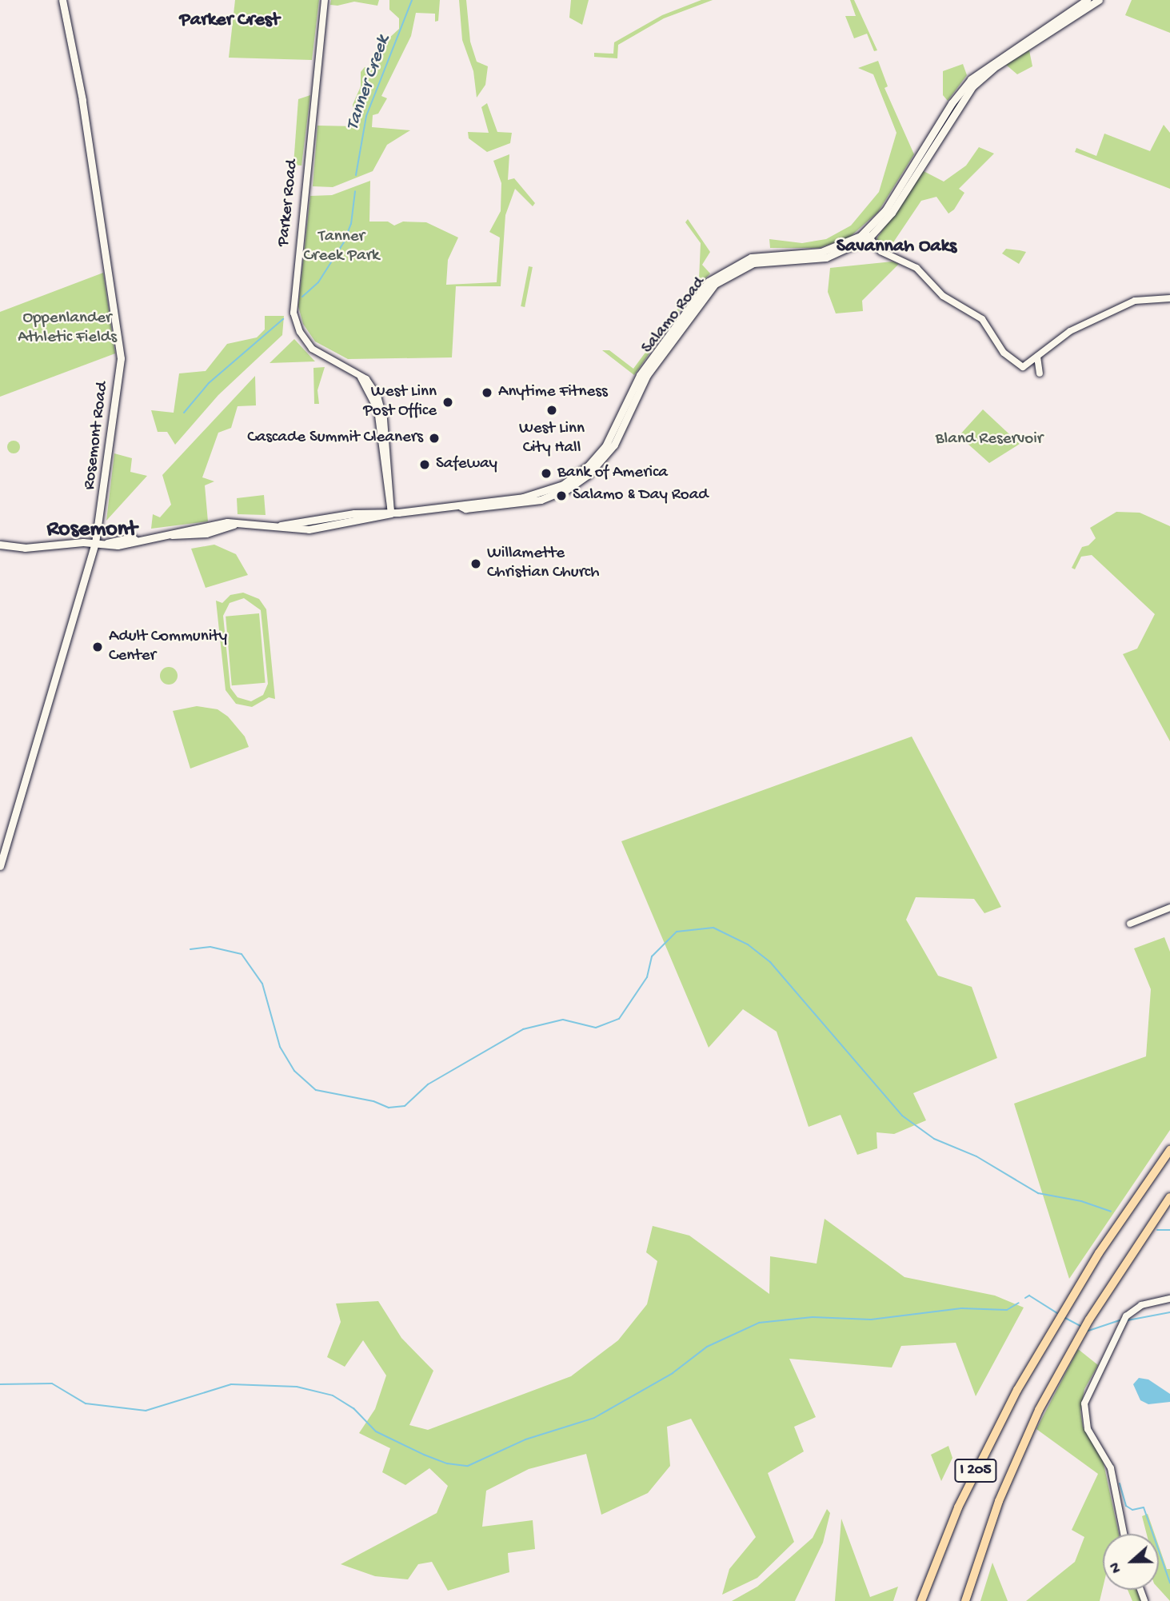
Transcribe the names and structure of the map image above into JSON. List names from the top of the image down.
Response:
{
  "streets": {
    "highway": ["I 205"],
    "main road": ["Salamo Road", "Rosemont Road"],
    "street": ["Parker Road"]
  },
  "crossings": [
    ["Parker Road", "Salamo Road"],
    ["Salamo Road", "Rosemont Road"]
  ],
  "districts": ["Parker Crest", "Savannah Oaks", "Rosemont"],
  "water": ["Tanner Creek"],
  "parks": ["Tanner Creek Park", "Oppenlander Athletic Fields", "Bland Reservoir"],
  "places": [
    "Anytime Fitness",
    "West Linn Post Office",
    "West Linn City Hall",
    "Cascade Summit Cleaners",
    "Safeway",
    "Bank of America",
    "Salamo & Day Road",
    "Willamette Christian Church",
    "Adult Community Center"
  ],
  "north": "left"
}
